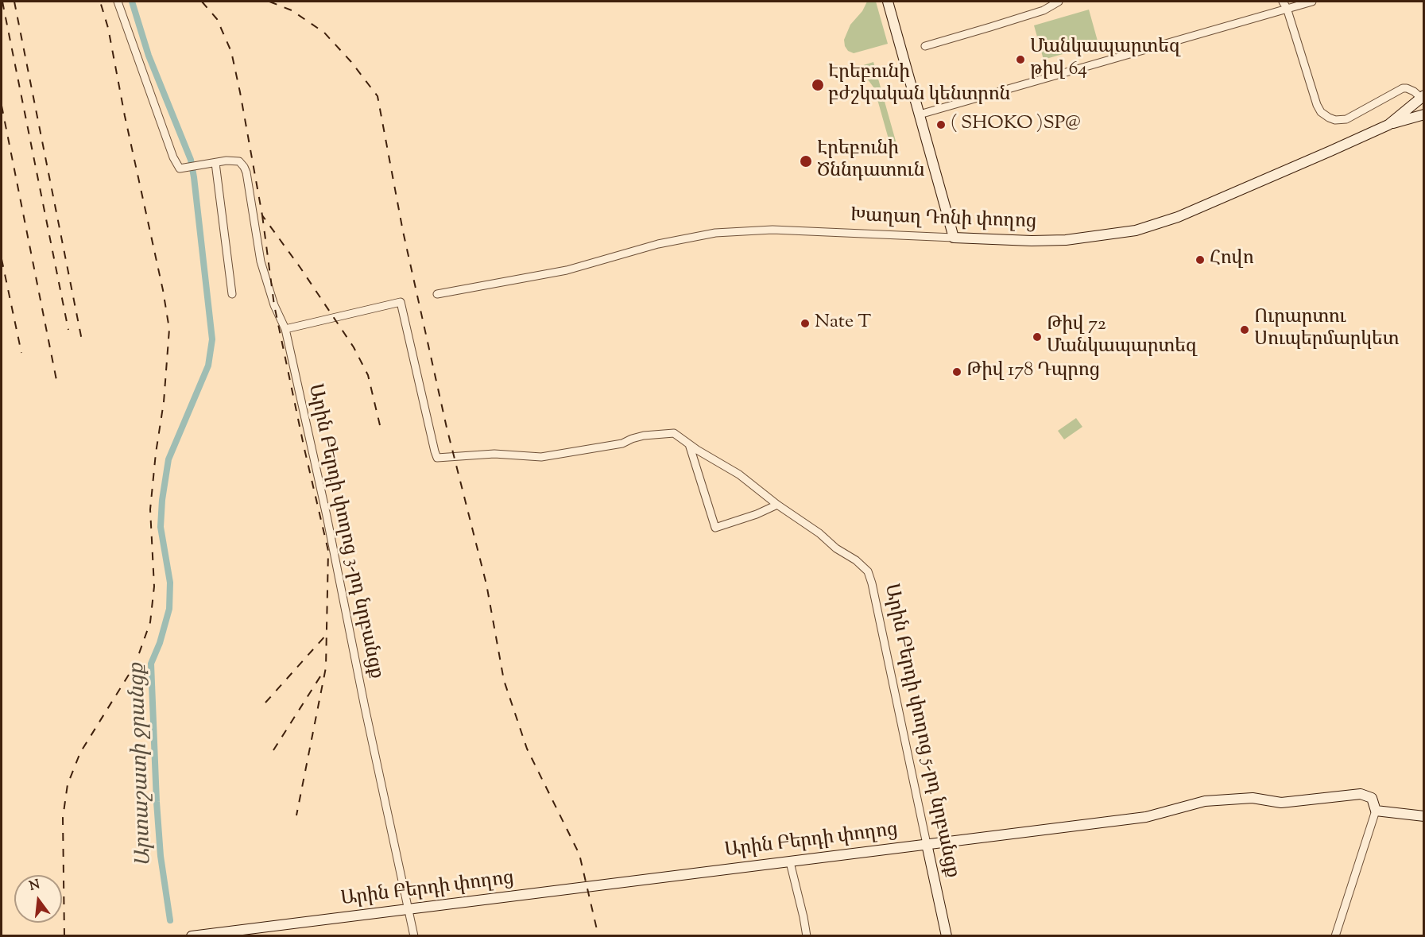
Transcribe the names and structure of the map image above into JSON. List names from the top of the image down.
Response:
{
  "streets": {
    "street": [
      "Խաղաղ Դոնի փողոց",
      "Արին Բերդի փողոց 3-րդ նրբանցք",
      "Արին Բերդի փողոց 5-րդ նրբանցք",
      "Արին Բերդի փողոց"
    ]
  },
  "crossings": [
    ["Արին Բերդի փողոց 3-րդ նրբանցք", "Արին Բերդի փողոց 5-րդ նրբանցք"],
    ["Արին Բերդի փողոց 3-րդ նրբանցք", "Արին Բերդի փողոց"],
    ["Արին Բերդի փողոց 5-րդ նրբանցք", "Արին Բերդի փողոց"]
  ],
  "water": ["Արտաշատի ջրանցք"],
  "places": [
    "Մանկապարտեզ թիվ 64",
    "Էրեբունի բժշկական կենտրոն",
    "( SHOKO )SP@",
    "Էրեբունի Ծննդատուն",
    "Հովո",
    "Nate T",
    "Ուրարտու Սուպերմարկետ",
    "Թիվ 72 Մանկապարտեզ",
    "Թիվ 178 Դպրոց"
  ],
  "north": "top"
}
